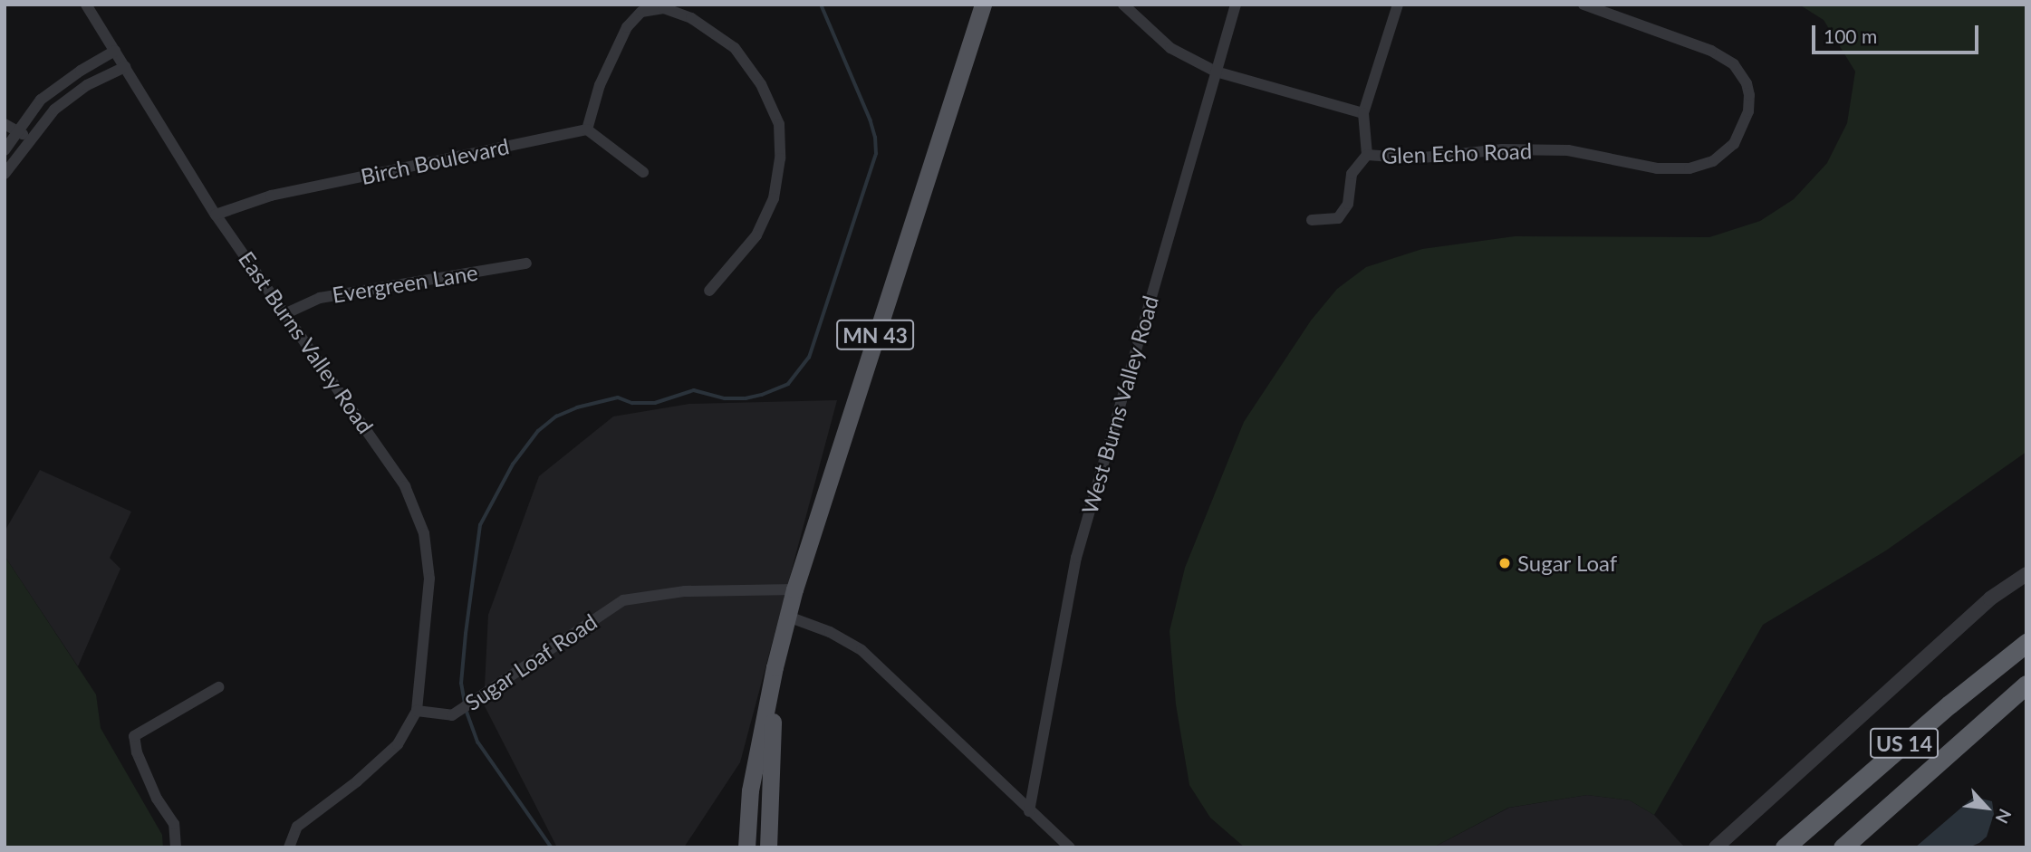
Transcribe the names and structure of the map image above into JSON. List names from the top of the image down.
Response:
{
  "streets": {
    "highway": ["US 14"],
    "main road": ["MN 43"],
    "street": [
      "Glen Echo Road",
      "Birch Boulevard",
      "Evergreen Lane",
      "East Burns Valley Road",
      "West Burns Valley Road",
      "Sugar Loaf Road"
    ]
  },
  "crossings": [
    ["Birch Boulevard", "East Burns Valley Road"],
    ["Evergreen Lane", "East Burns Valley Road"],
    ["MN 43", "Sugar Loaf Road"],
    ["East Burns Valley Road", "Sugar Loaf Road"]
  ],
  "places": ["Sugar Loaf"],
  "scale_bar": "100 m",
  "north": "bottom right"
}
